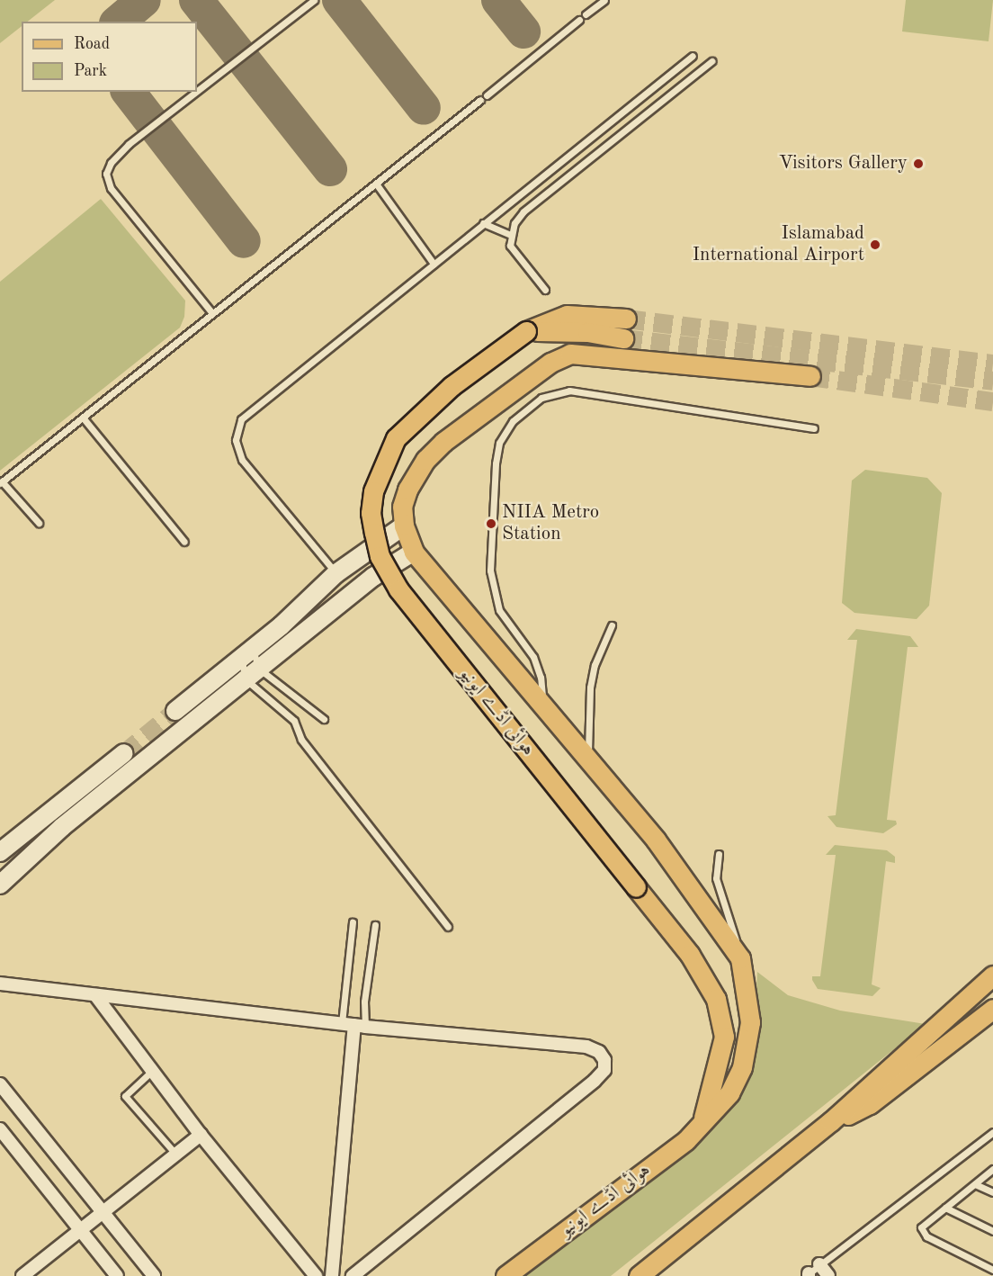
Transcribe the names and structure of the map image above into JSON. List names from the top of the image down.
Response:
{
  "streets": {
    "main road": ["ہوائی اڈے ایونیو"]
  },
  "places": ["Visitors Gallery", "Islamabad International Airport", "NIIA Metro Station"],
  "legend": ["Road", "Park"]
}
